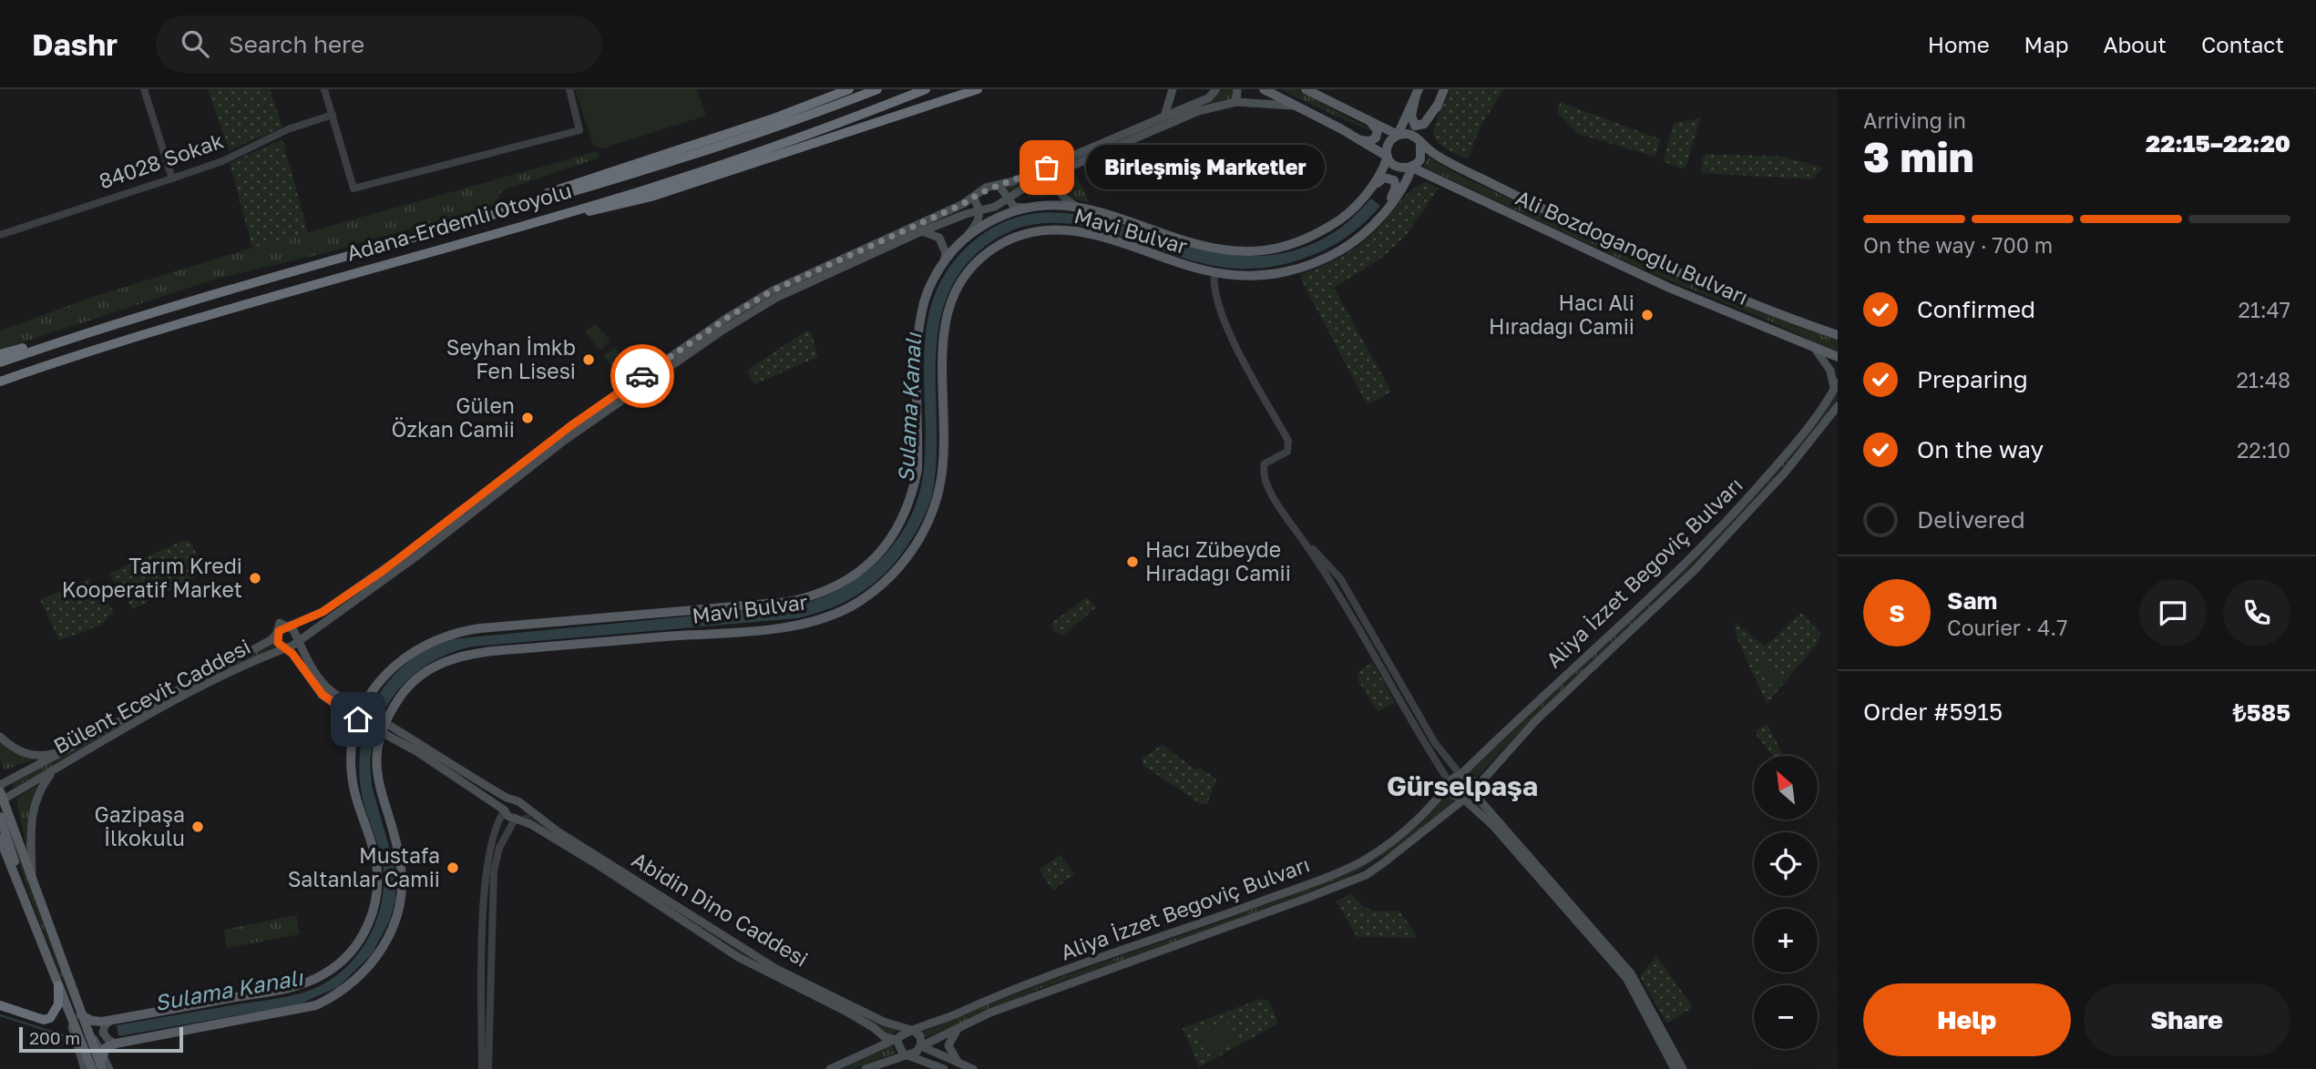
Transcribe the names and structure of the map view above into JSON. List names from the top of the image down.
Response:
{
  "streets": {
    "highway": ["Adana-Erdemli Otoyolu"],
    "main road": [
      "Mavi Bulvar",
      "Ali Bozdoğanoğlu Bulvarı",
      "Aliya İzzet Begoviç Bulvarı",
      "Bülent Ecevit Caddesi",
      "Abidin Dino Caddesi"
    ],
    "street": ["84028 Sokak"]
  },
  "crossings": [
    ["Mavi Bulvar", "Ali Bozdoğanoğlu Bulvarı"],
    ["Mavi Bulvar", "Abidin Dino Caddesi"],
    ["Aliya İzzet Begoviç Bulvarı", "Abidin Dino Caddesi"],
    ["Bülent Ecevit Caddesi", "Abidin Dino Caddesi"]
  ],
  "districts": ["Gürselpaşa"],
  "water": ["Sulama Kanalı"],
  "places": [
    "Birleşmiş Marketler",
    "Hacı Ali Hıradağı Camii",
    "Seyhan İmkb Fen Lisesi",
    "Gülen Özkan Camii",
    "Hacı Zübeyde Hıradağı Camii",
    "Tarım Kredi Kooperatif Market",
    "Gazipaşa İlkokulu",
    "Mustafa Saltanlar Camii"
  ],
  "scale_bar": "200 m",
  "north": "top left",
  "page": {
    "header": "Dashr",
    "search": "Search here",
    "nav": [
      "Home",
      "Map",
      "About",
      "Contact"
    ],
    "heading": ["3 min", "Arriving in", "22:15–22:20"],
    "panel": [
      "Sam",
      "Courier · 4.7",
      "Order #5915",
      "₺585"
    ],
    "bubble": "Birleşmiş Marketler",
    "bar": "On the way · 700 m",
    "list": [
      ["Confirmed", "21:47"],
      ["Preparing", "21:48"],
      ["On the way", "22:10"],
      "Delivered"
    ],
    "round": "S",
    "map_buttons": ["+", "−"],
    "buttons": ["Help", "Share"],
    "scale": "200 m"
  }
}
